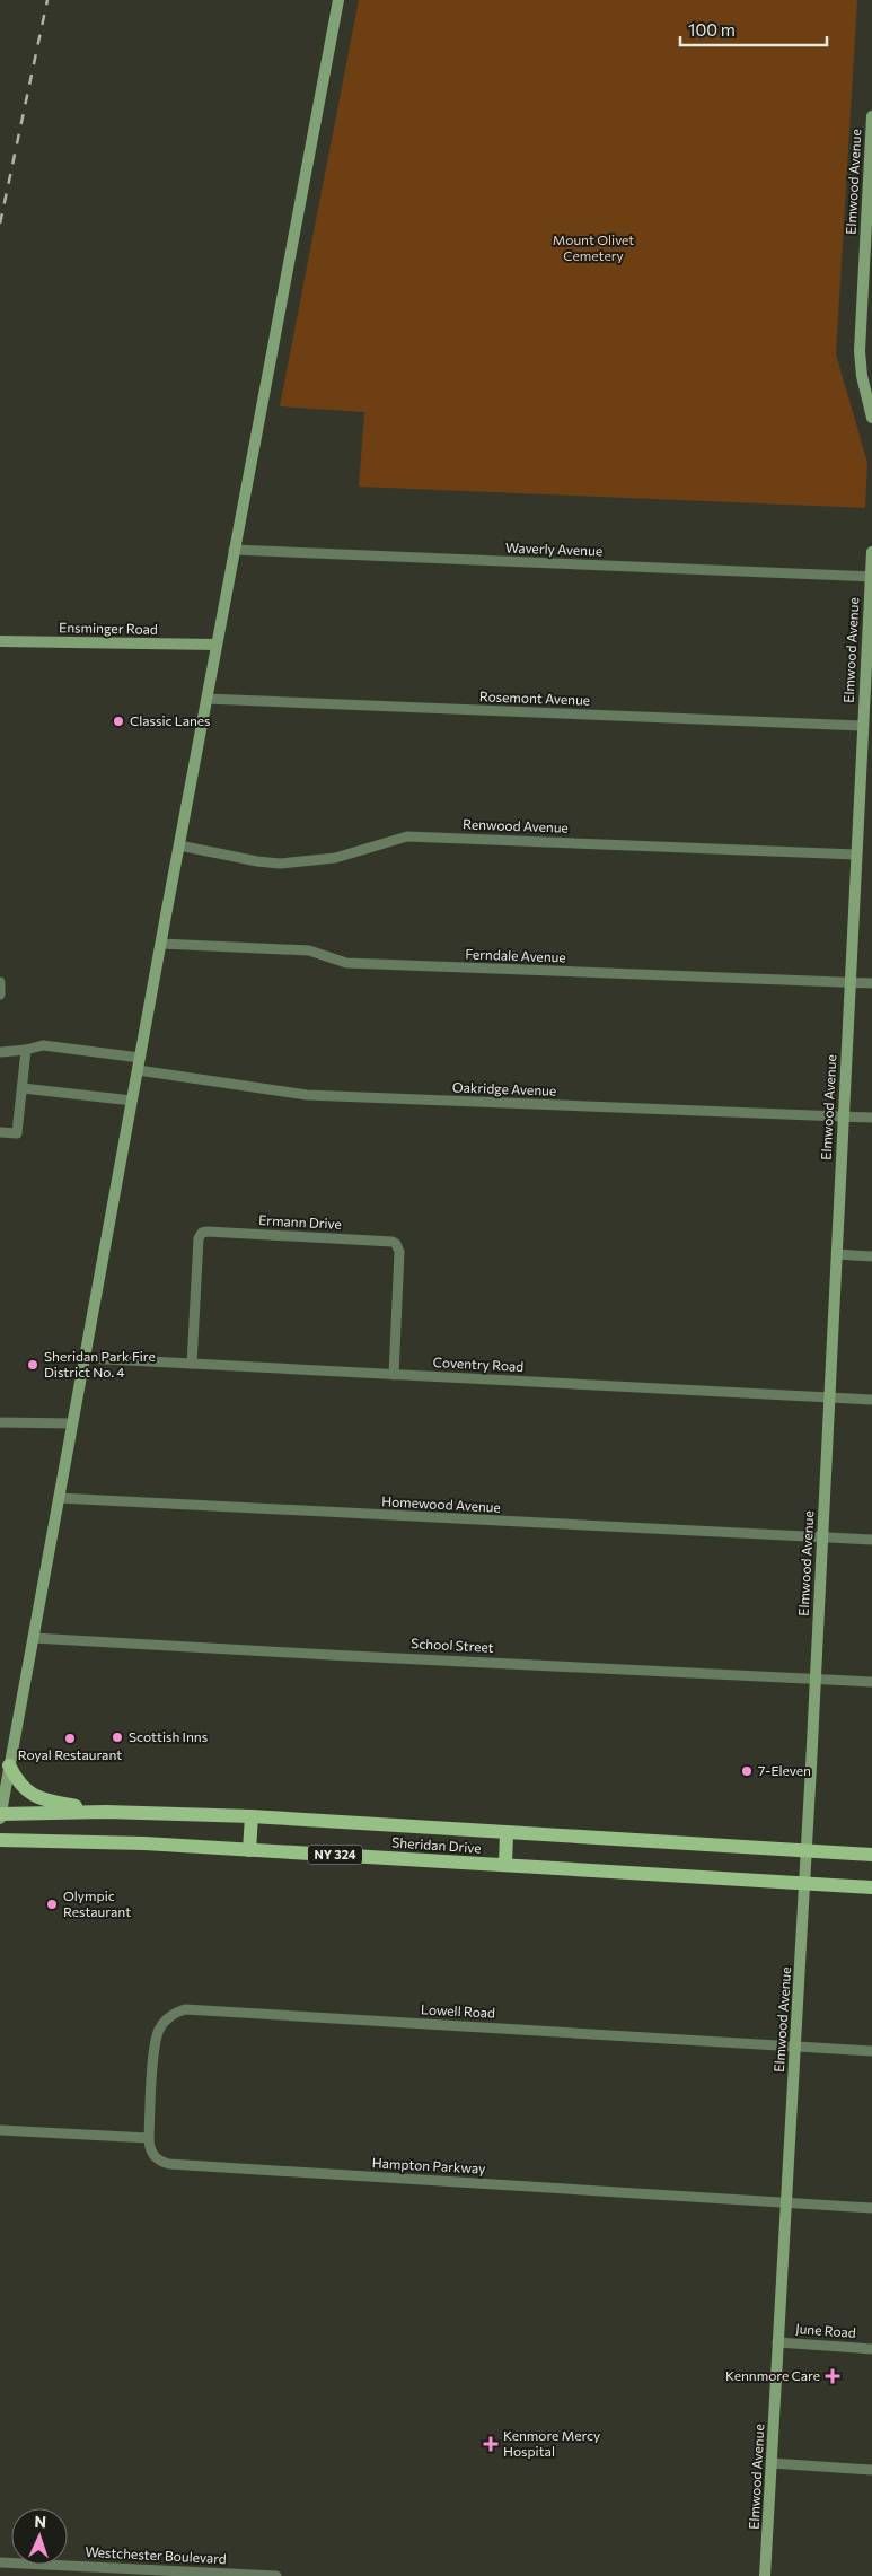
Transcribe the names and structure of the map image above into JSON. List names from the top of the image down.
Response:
{
  "streets": {
    "main road": ["Sheridan Drive", "NY 324"],
    "street": [
      "Elmwood Avenue",
      "Waverly Avenue",
      "Ensminger Road",
      "Rosemont Avenue",
      "Renwood Avenue",
      "Ferndale Avenue",
      "Oakridge Avenue",
      "Ermann Drive",
      "Coventry Road",
      "Homewood Avenue",
      "School Street",
      "Lowell Road",
      "Hampton Parkway",
      "June Road",
      "Westchester Boulevard"
    ]
  },
  "crossings": [
    ["Elmwood Avenue", "Waverly Avenue"],
    ["Elmwood Avenue", "Rosemont Avenue"],
    ["Elmwood Avenue", "Renwood Avenue"],
    ["Elmwood Avenue", "Ferndale Avenue"],
    ["Elmwood Avenue", "Oakridge Avenue"],
    ["Elmwood Avenue", "Coventry Road"],
    ["Elmwood Avenue", "Homewood Avenue"],
    ["Elmwood Avenue", "School Street"],
    ["Elmwood Avenue", "Sheridan Drive"],
    ["Elmwood Avenue", "Lowell Road"],
    ["Elmwood Avenue", "Hampton Parkway"],
    ["Elmwood Avenue", "June Road"],
    ["Ermann Drive", "Coventry Road"],
    ["Lowell Road", "Hampton Parkway"]
  ],
  "parks": ["Mount Olivet Cemetery"],
  "places": {
    "other": [
      "Classic Lanes",
      "Sheridan Park Fire District No. 4",
      "Scottish Inns",
      "Royal Restaurant",
      "7-Eleven",
      "Olympic Restaurant"
    ],
    "health": ["Kennmore Care", "Kenmore Mercy Hospital"]
  },
  "scale_bar": "100 m",
  "north": "top"
}
